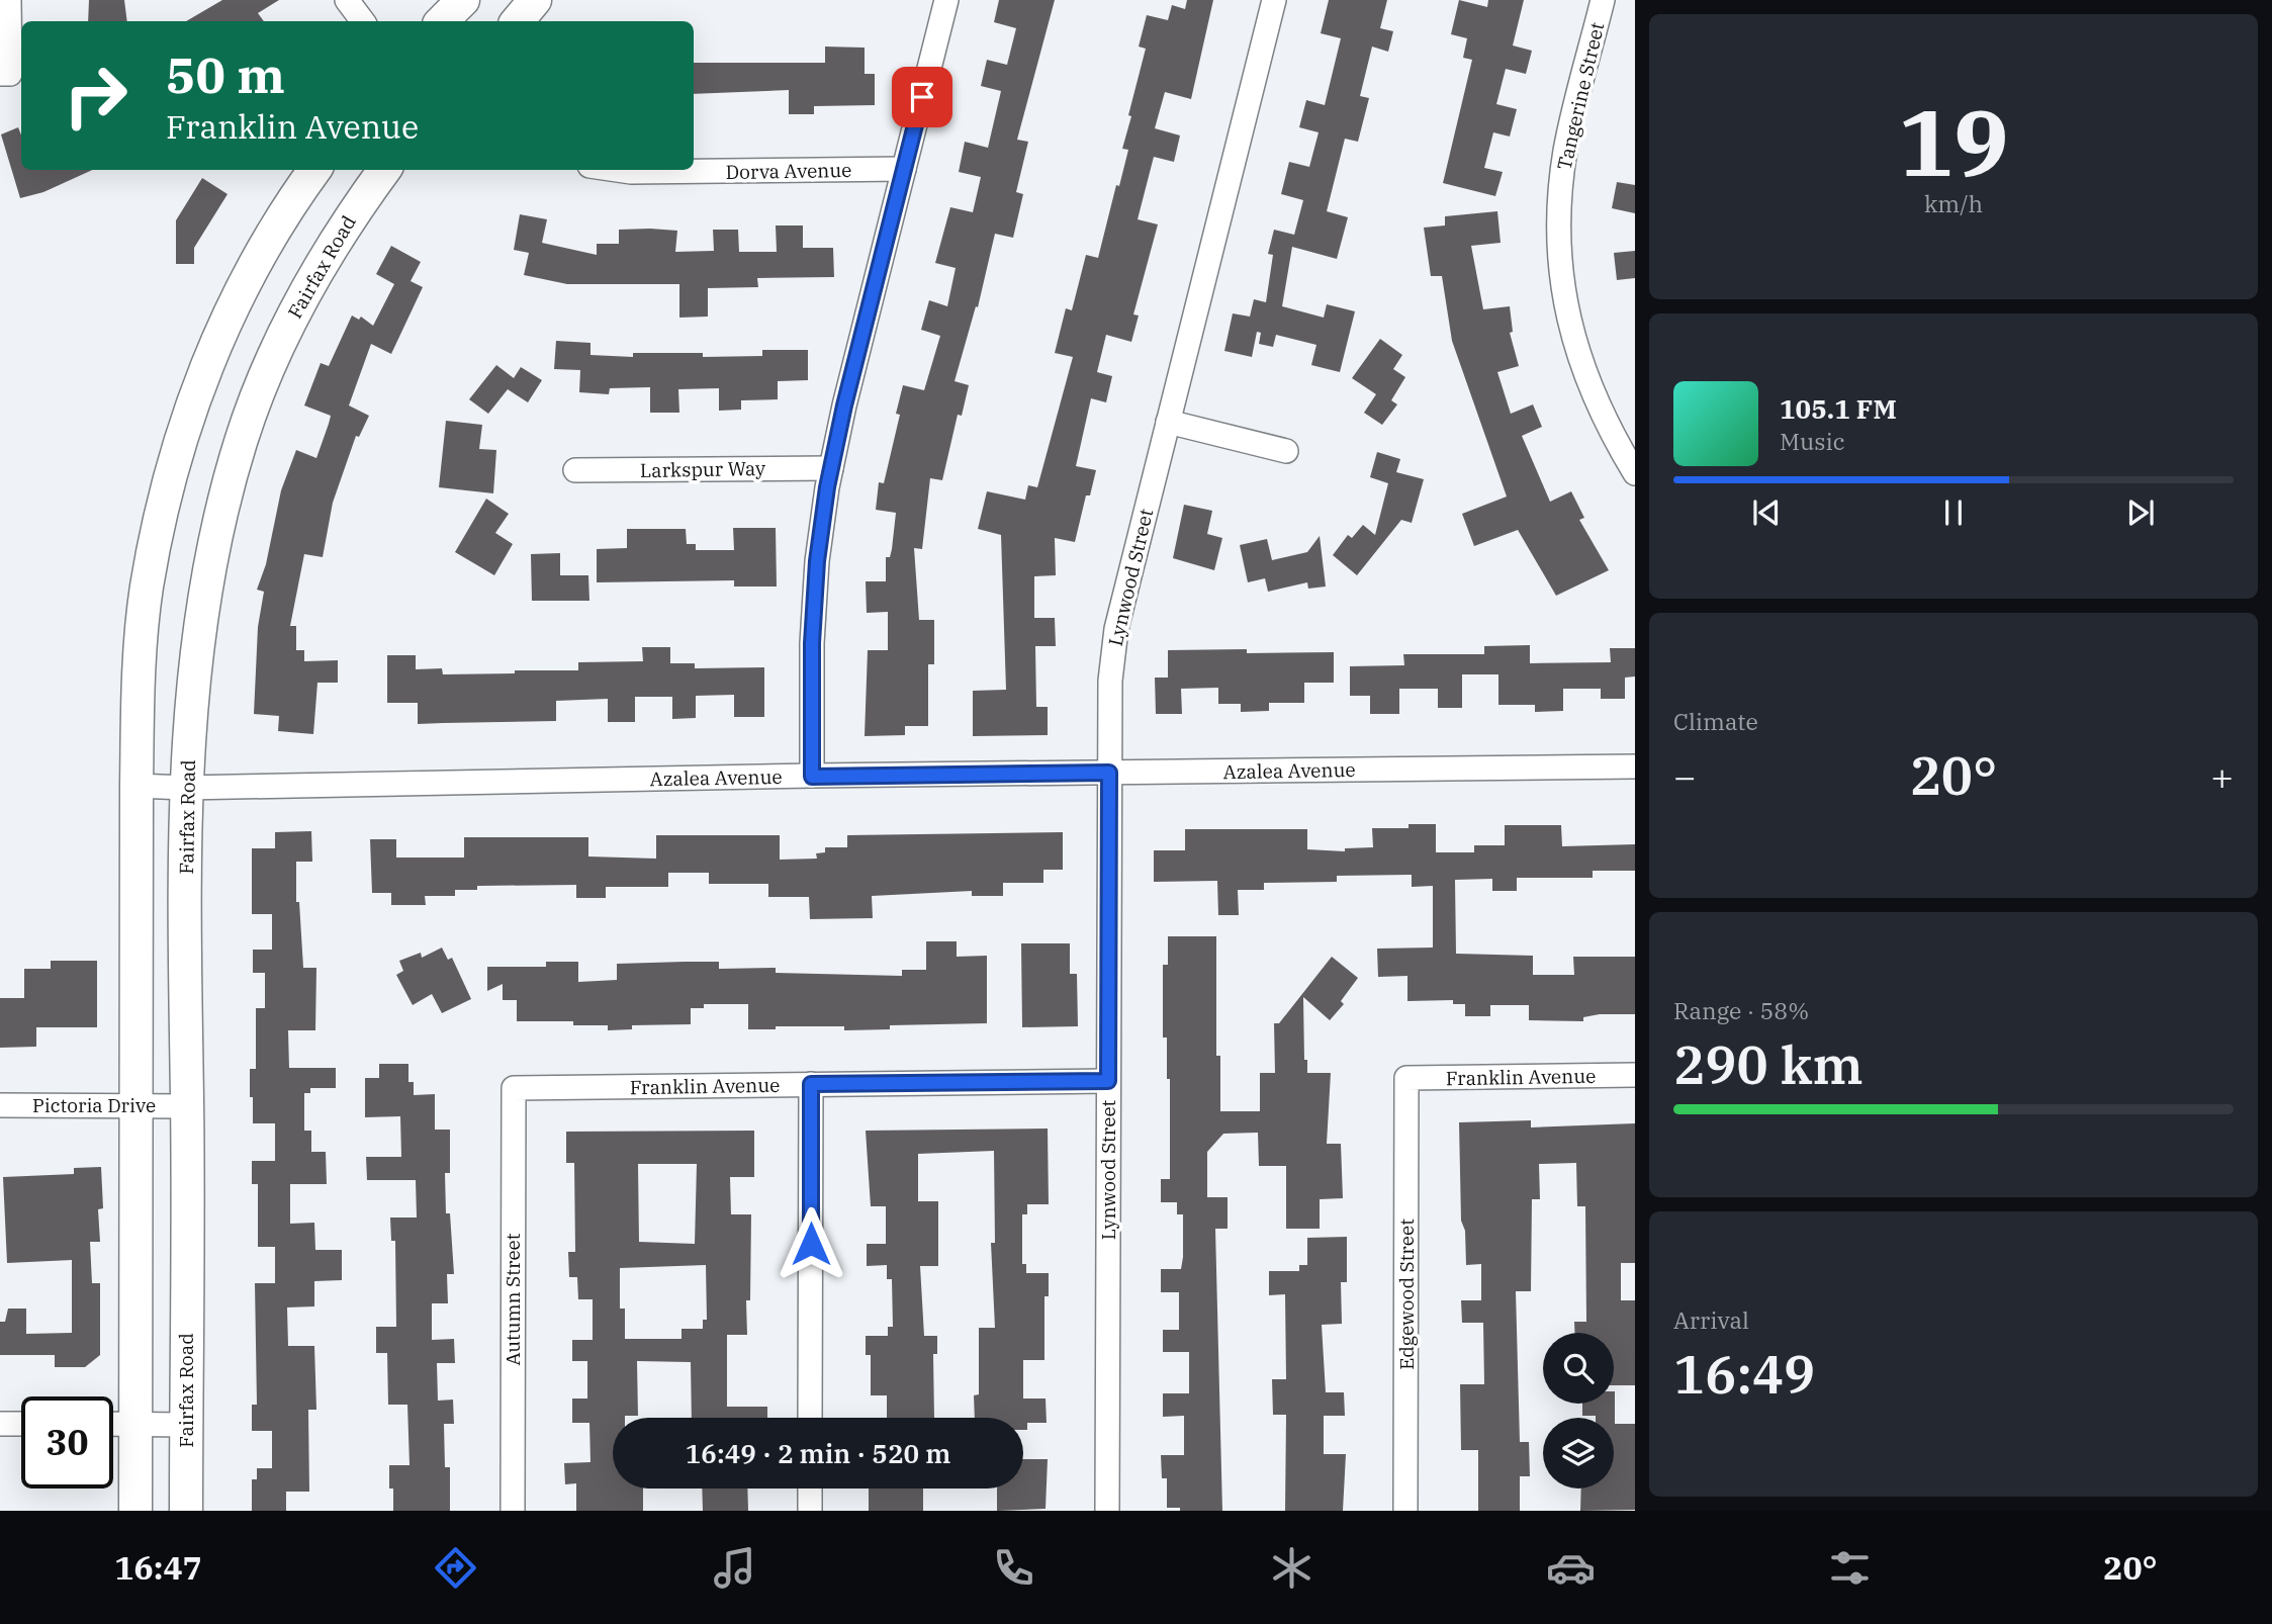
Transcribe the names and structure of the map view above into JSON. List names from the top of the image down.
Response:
{
  "streets": {
    "main road": ["Fairfax Road"],
    "street": [
      "Tangerine Street",
      "Dorva Avenue",
      "Larkspur Way",
      "Lynwood Street",
      "Azalea Avenue",
      "Franklin Avenue",
      "Pictoria Drive",
      "Edgewood Street",
      "Autumn Street"
    ]
  },
  "crossings": [
    ["Fairfax Road", "Azalea Avenue"],
    ["Fairfax Road", "Pictoria Drive"],
    ["Lynwood Street", "Azalea Avenue"],
    ["Lynwood Street", "Franklin Avenue"],
    ["Franklin Avenue", "Edgewood Street"],
    ["Franklin Avenue", "Autumn Street"]
  ],
  "page": {
    "tile": [
      ["19", "km/h"],
      "Climate",
      ["Range · 58%", "290 km"],
      ["Arrival", "16:49"]
    ],
    "turn": ["50 m", "Franklin Avenue"],
    "song": ["105.1 FM", "Music"],
    "heat": ["−", "20°", "+"],
    "limit": "30",
    "trip": "16:49 · 2 min · 520 m",
    "tabs": ["16:47", "20°"]
  }
}
